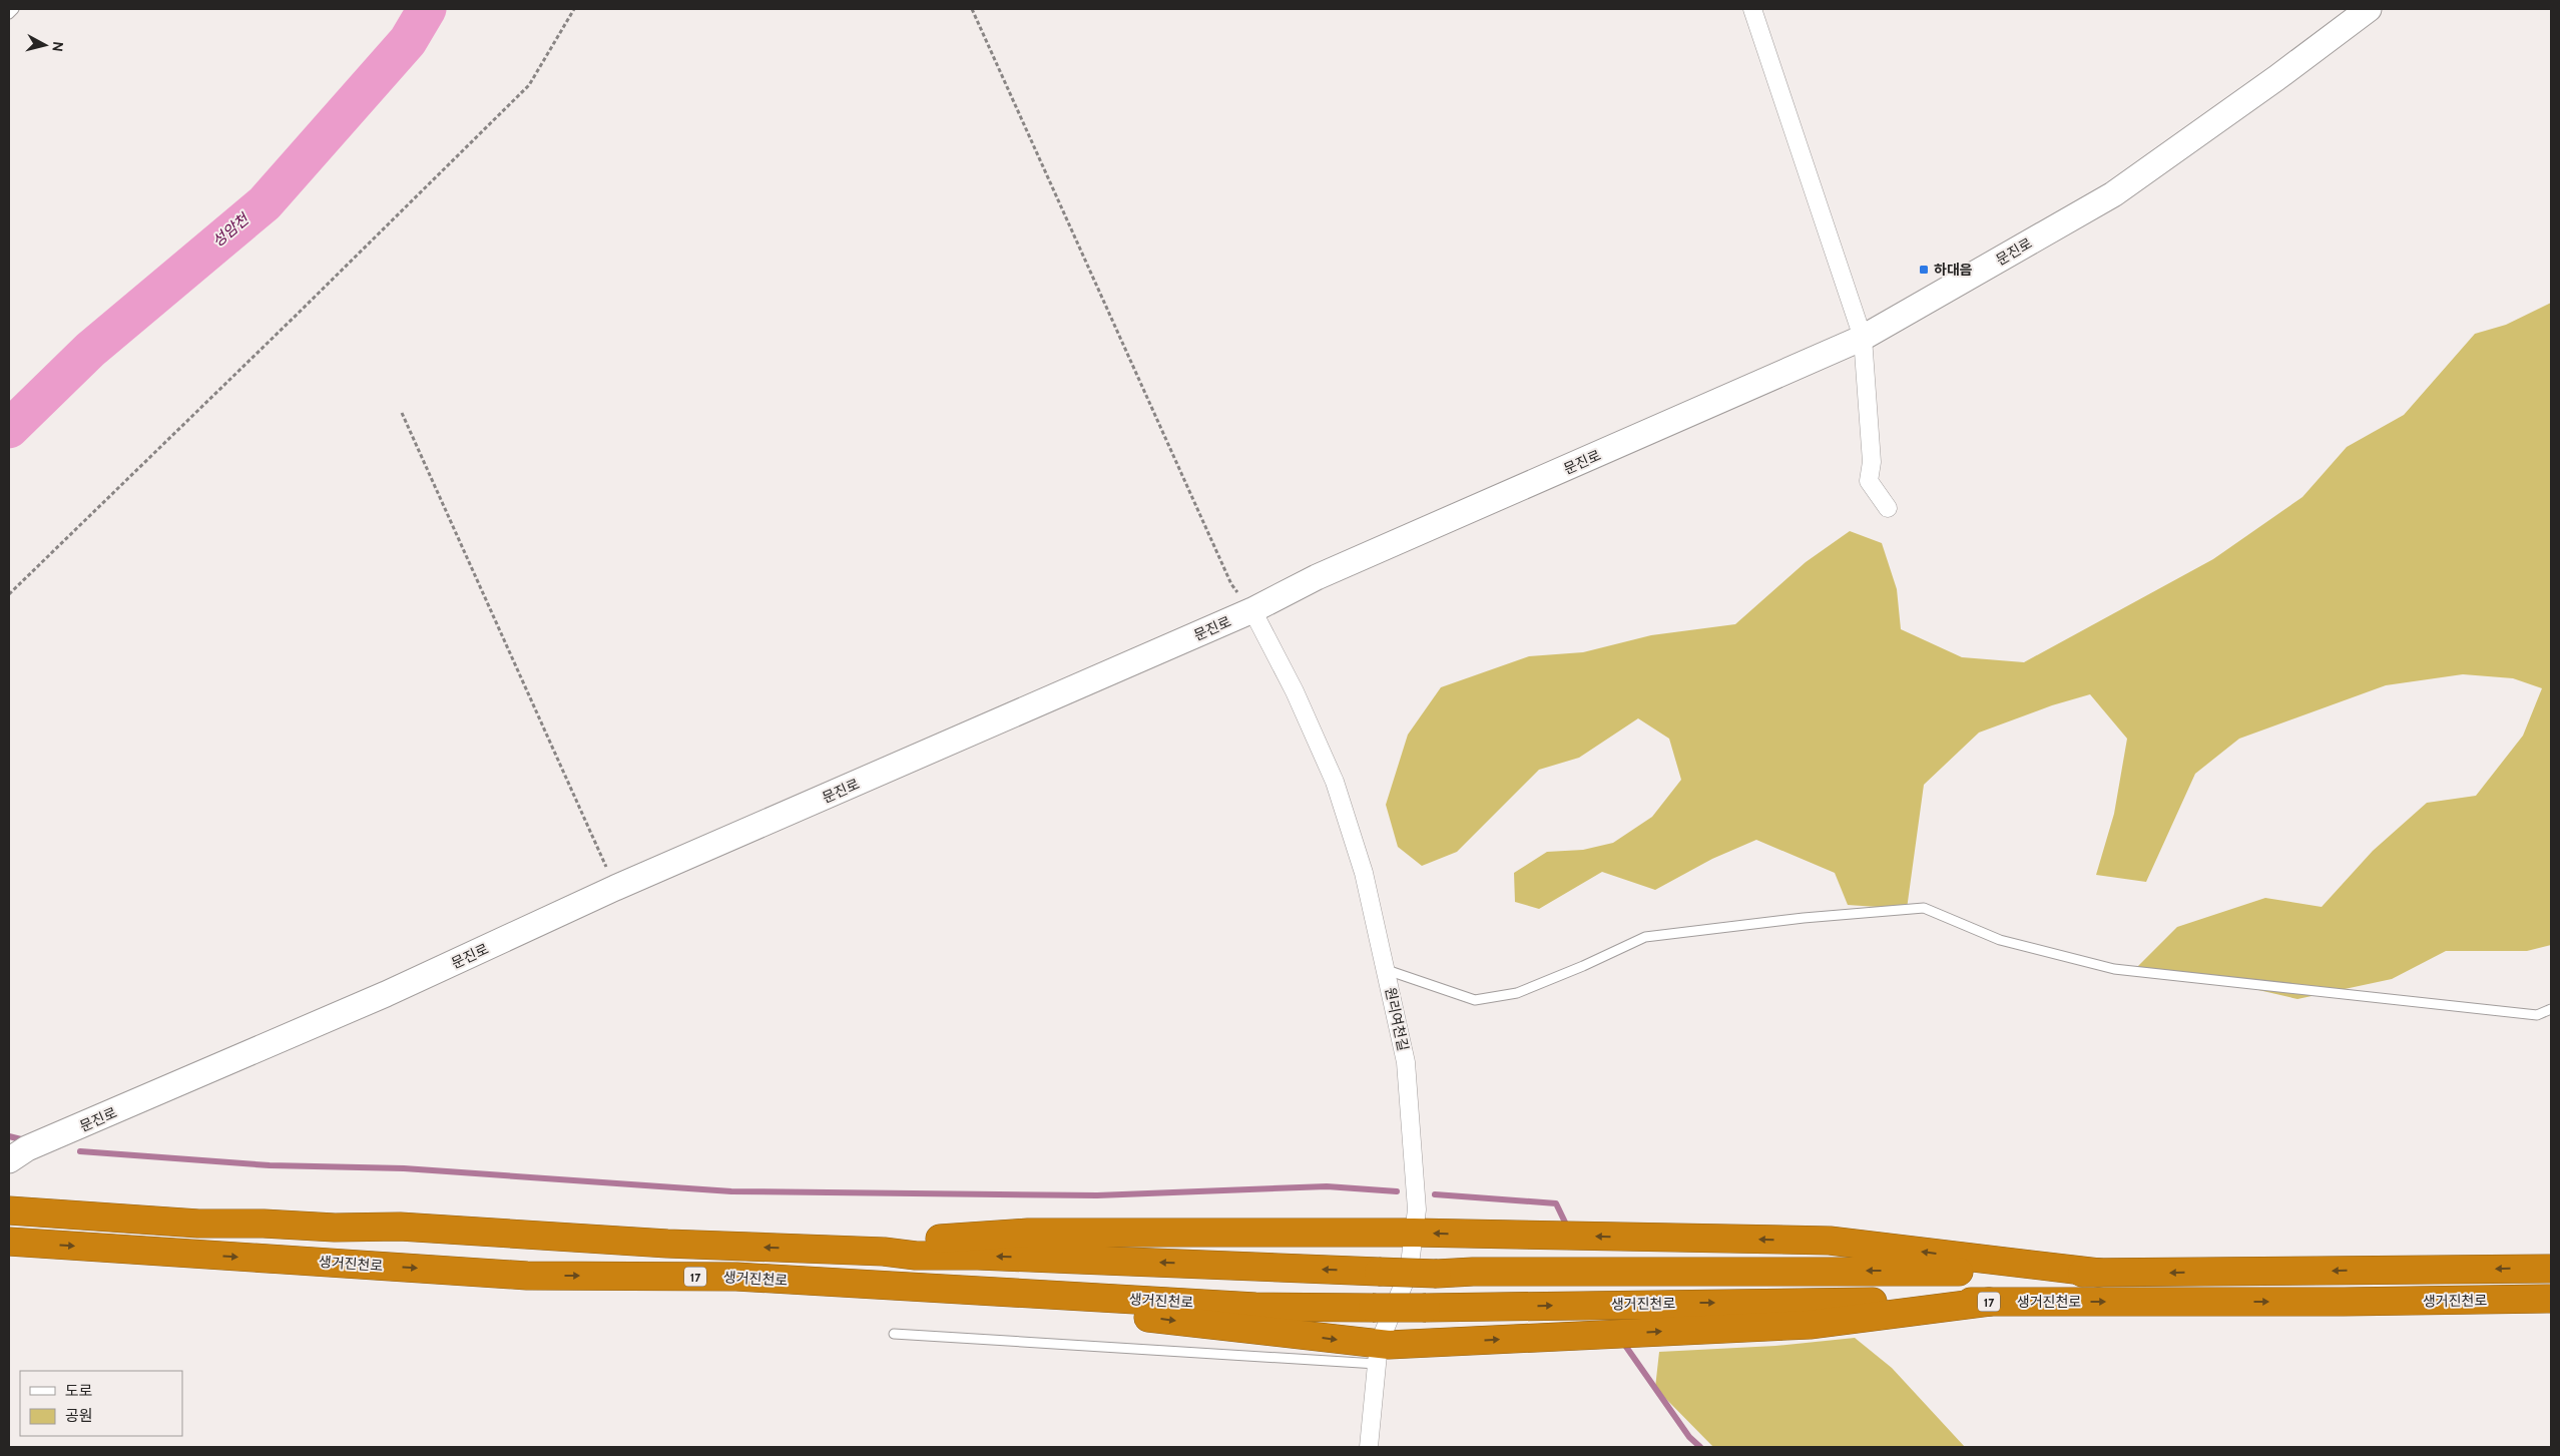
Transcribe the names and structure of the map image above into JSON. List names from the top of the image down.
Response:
{
  "streets": {
    "highway": ["생거진천로", "17"],
    "street": ["문진로", "원리여천길"]
  },
  "crossings": [
    ["문진로", "원리여천길"]
  ],
  "water": ["성암천"],
  "places": {
    "transit": ["하대음"]
  },
  "legend": ["도로", "공원"],
  "north": "right"
}
